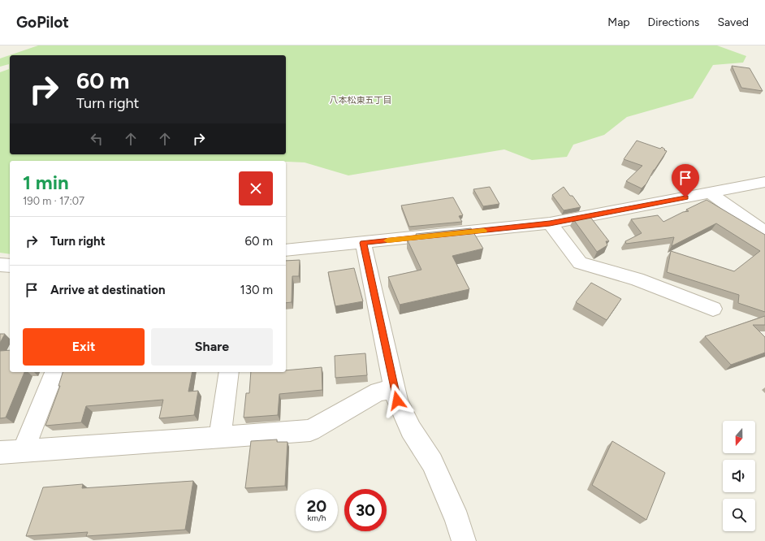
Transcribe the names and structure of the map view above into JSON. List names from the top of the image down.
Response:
{
  "districts": ["八本松東五丁目"],
  "north": "bottom",
  "page": {
    "header": "GoPilot",
    "nav": ["Map", "Directions", "Saved"],
    "turn": ["60 m", "Turn right"],
    "heading": ["1 min", "190 m · 17:07"],
    "list": [
      {
        "name": "Turn right",
        "value": "60 m"
      },
      {
        "name": "Arrive at destination",
        "value": "130 m"
      }
    ],
    "buttons": ["Exit", "Share"],
    "speed": "20 km/h",
    "limit": "30"
  }
}
